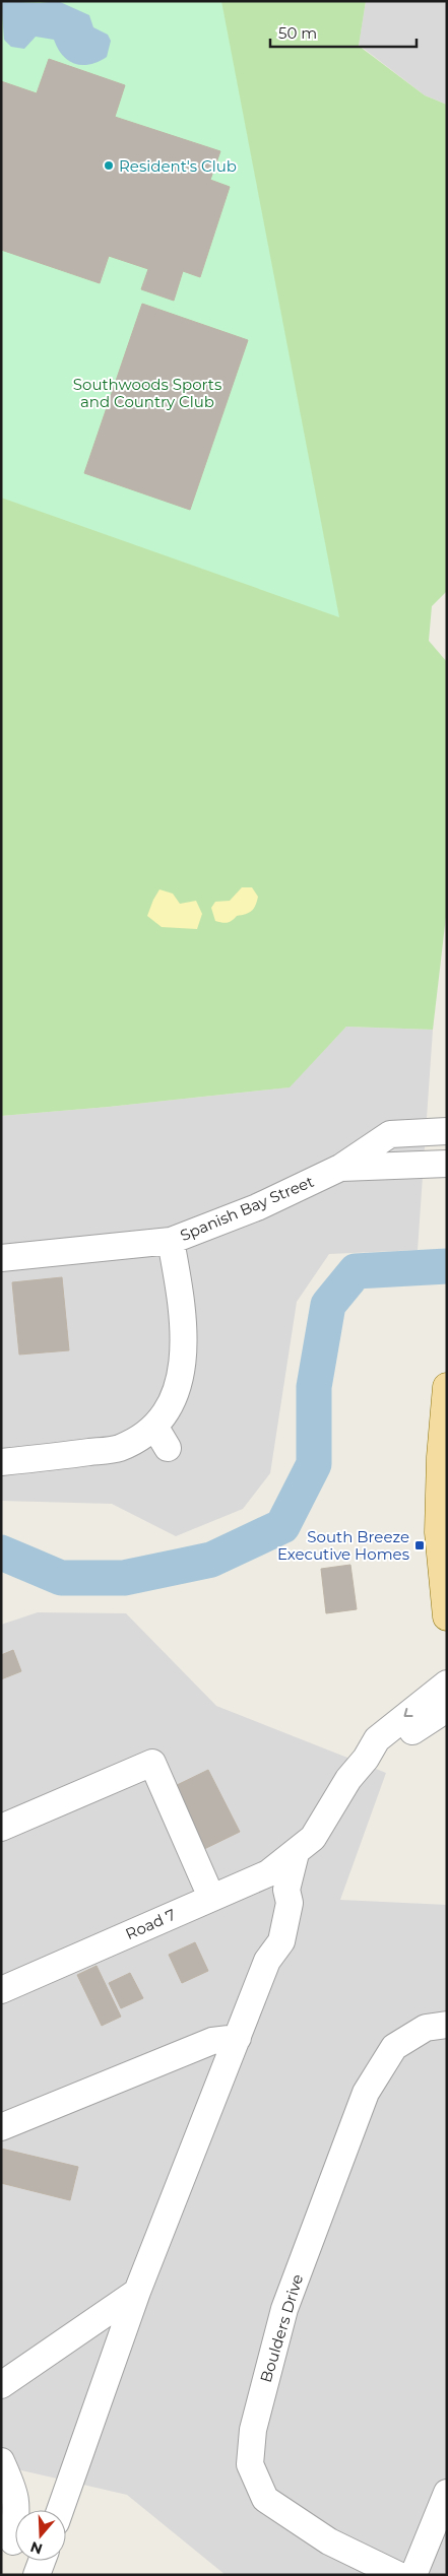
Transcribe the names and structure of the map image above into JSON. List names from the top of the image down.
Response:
{
  "streets": {
    "street": ["Spanish Bay Street", "Road 7", "Boulders Drive"]
  },
  "parks": ["Southwoods Sports and Country Club"],
  "places": {
    "other": ["Resident's Club"],
    "transit": ["South Breeze Executive Homes"]
  },
  "scale_bar": "50 m",
  "north": "bottom"
}
